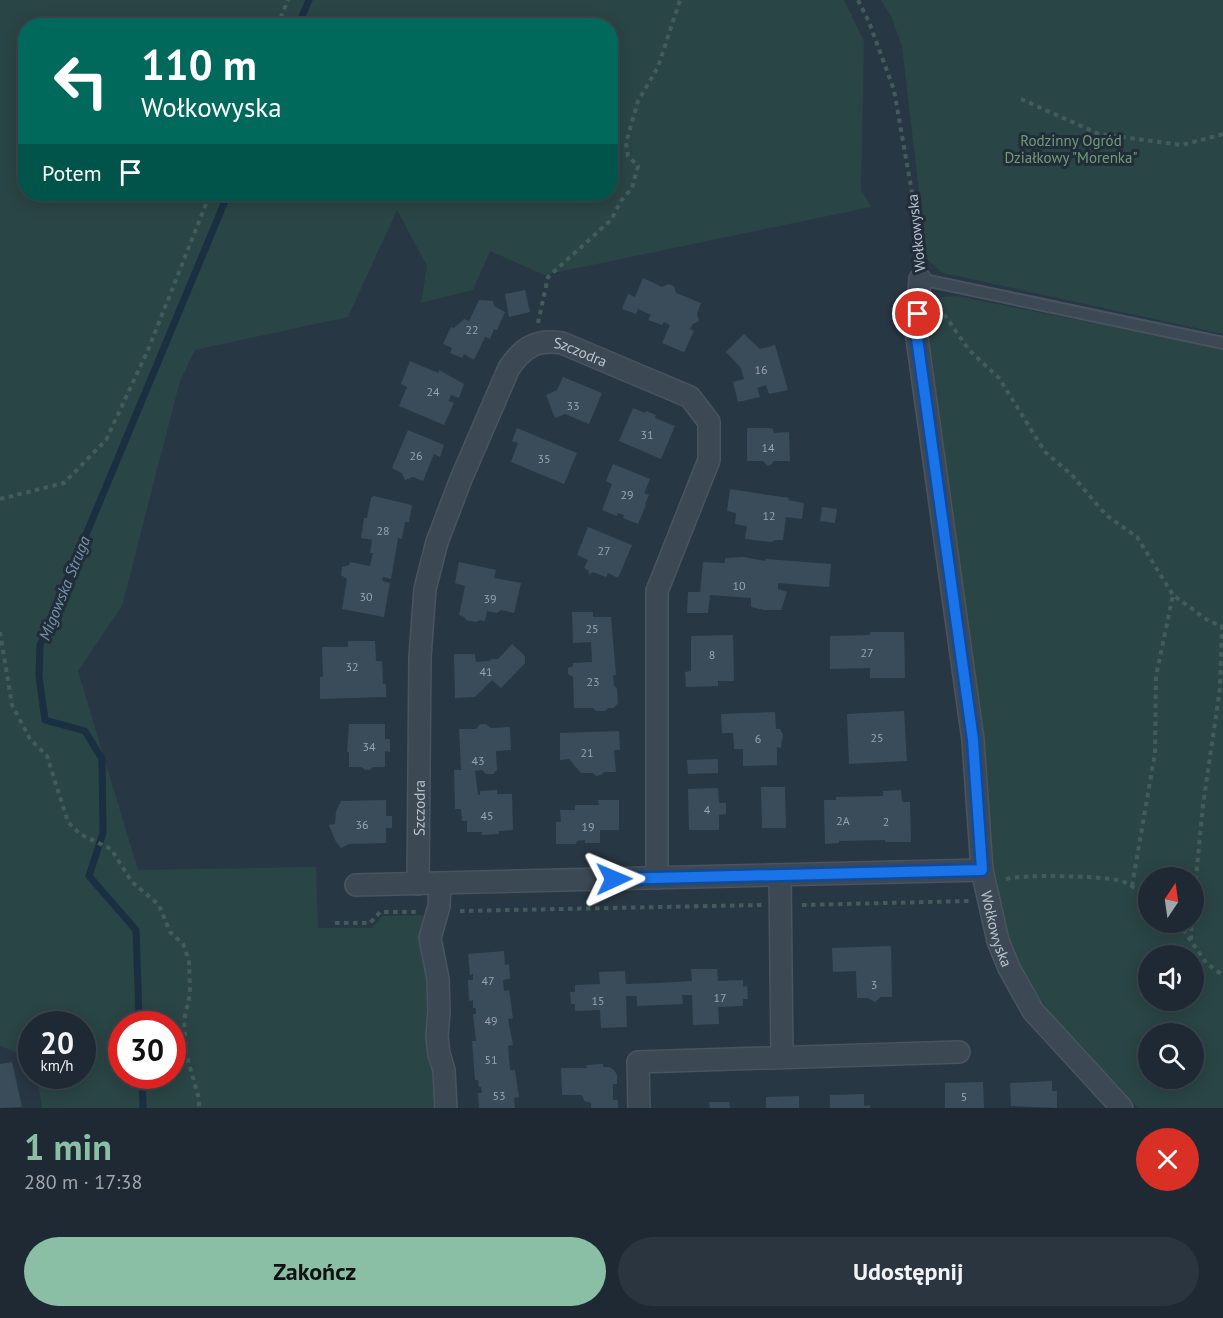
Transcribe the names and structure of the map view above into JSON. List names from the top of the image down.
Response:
{
  "streets": {
    "street": ["Wołkowyska", "Szczodra"]
  },
  "water": ["Migowska Struga"],
  "parks": ["Rodzinny Ogród Działkowy \"Morenka\""],
  "house_numbers": [
    "22",
    "16",
    "24",
    "33",
    "31",
    "14",
    "26",
    "35",
    "29",
    "12",
    "28",
    "27",
    "10",
    "30",
    "39",
    "25",
    "27",
    "8",
    "32",
    "41",
    "23",
    "25",
    "6",
    "34",
    "21",
    "43",
    "4",
    "45",
    "2A",
    "2",
    "36",
    "19",
    "47",
    "3",
    "17",
    "15",
    "49",
    "51",
    "53",
    "5"
  ],
  "north": "top",
  "page": {
    "turn": ["110 m", "Wołkowyska"],
    "then": "Potem",
    "speed": "20 km/h",
    "limit": "30",
    "heading": ["1 min", "280 m · 17:38"],
    "buttons": ["Zakończ", "Udostępnij"]
  }
}
